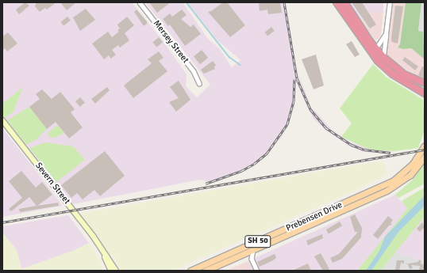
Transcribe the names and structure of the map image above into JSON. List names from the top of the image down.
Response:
{
  "streets": {
    "main road": ["Prebensen Drive", "SH 50"],
    "street": ["Mersey Street", "Severn Street"]
  }
}
